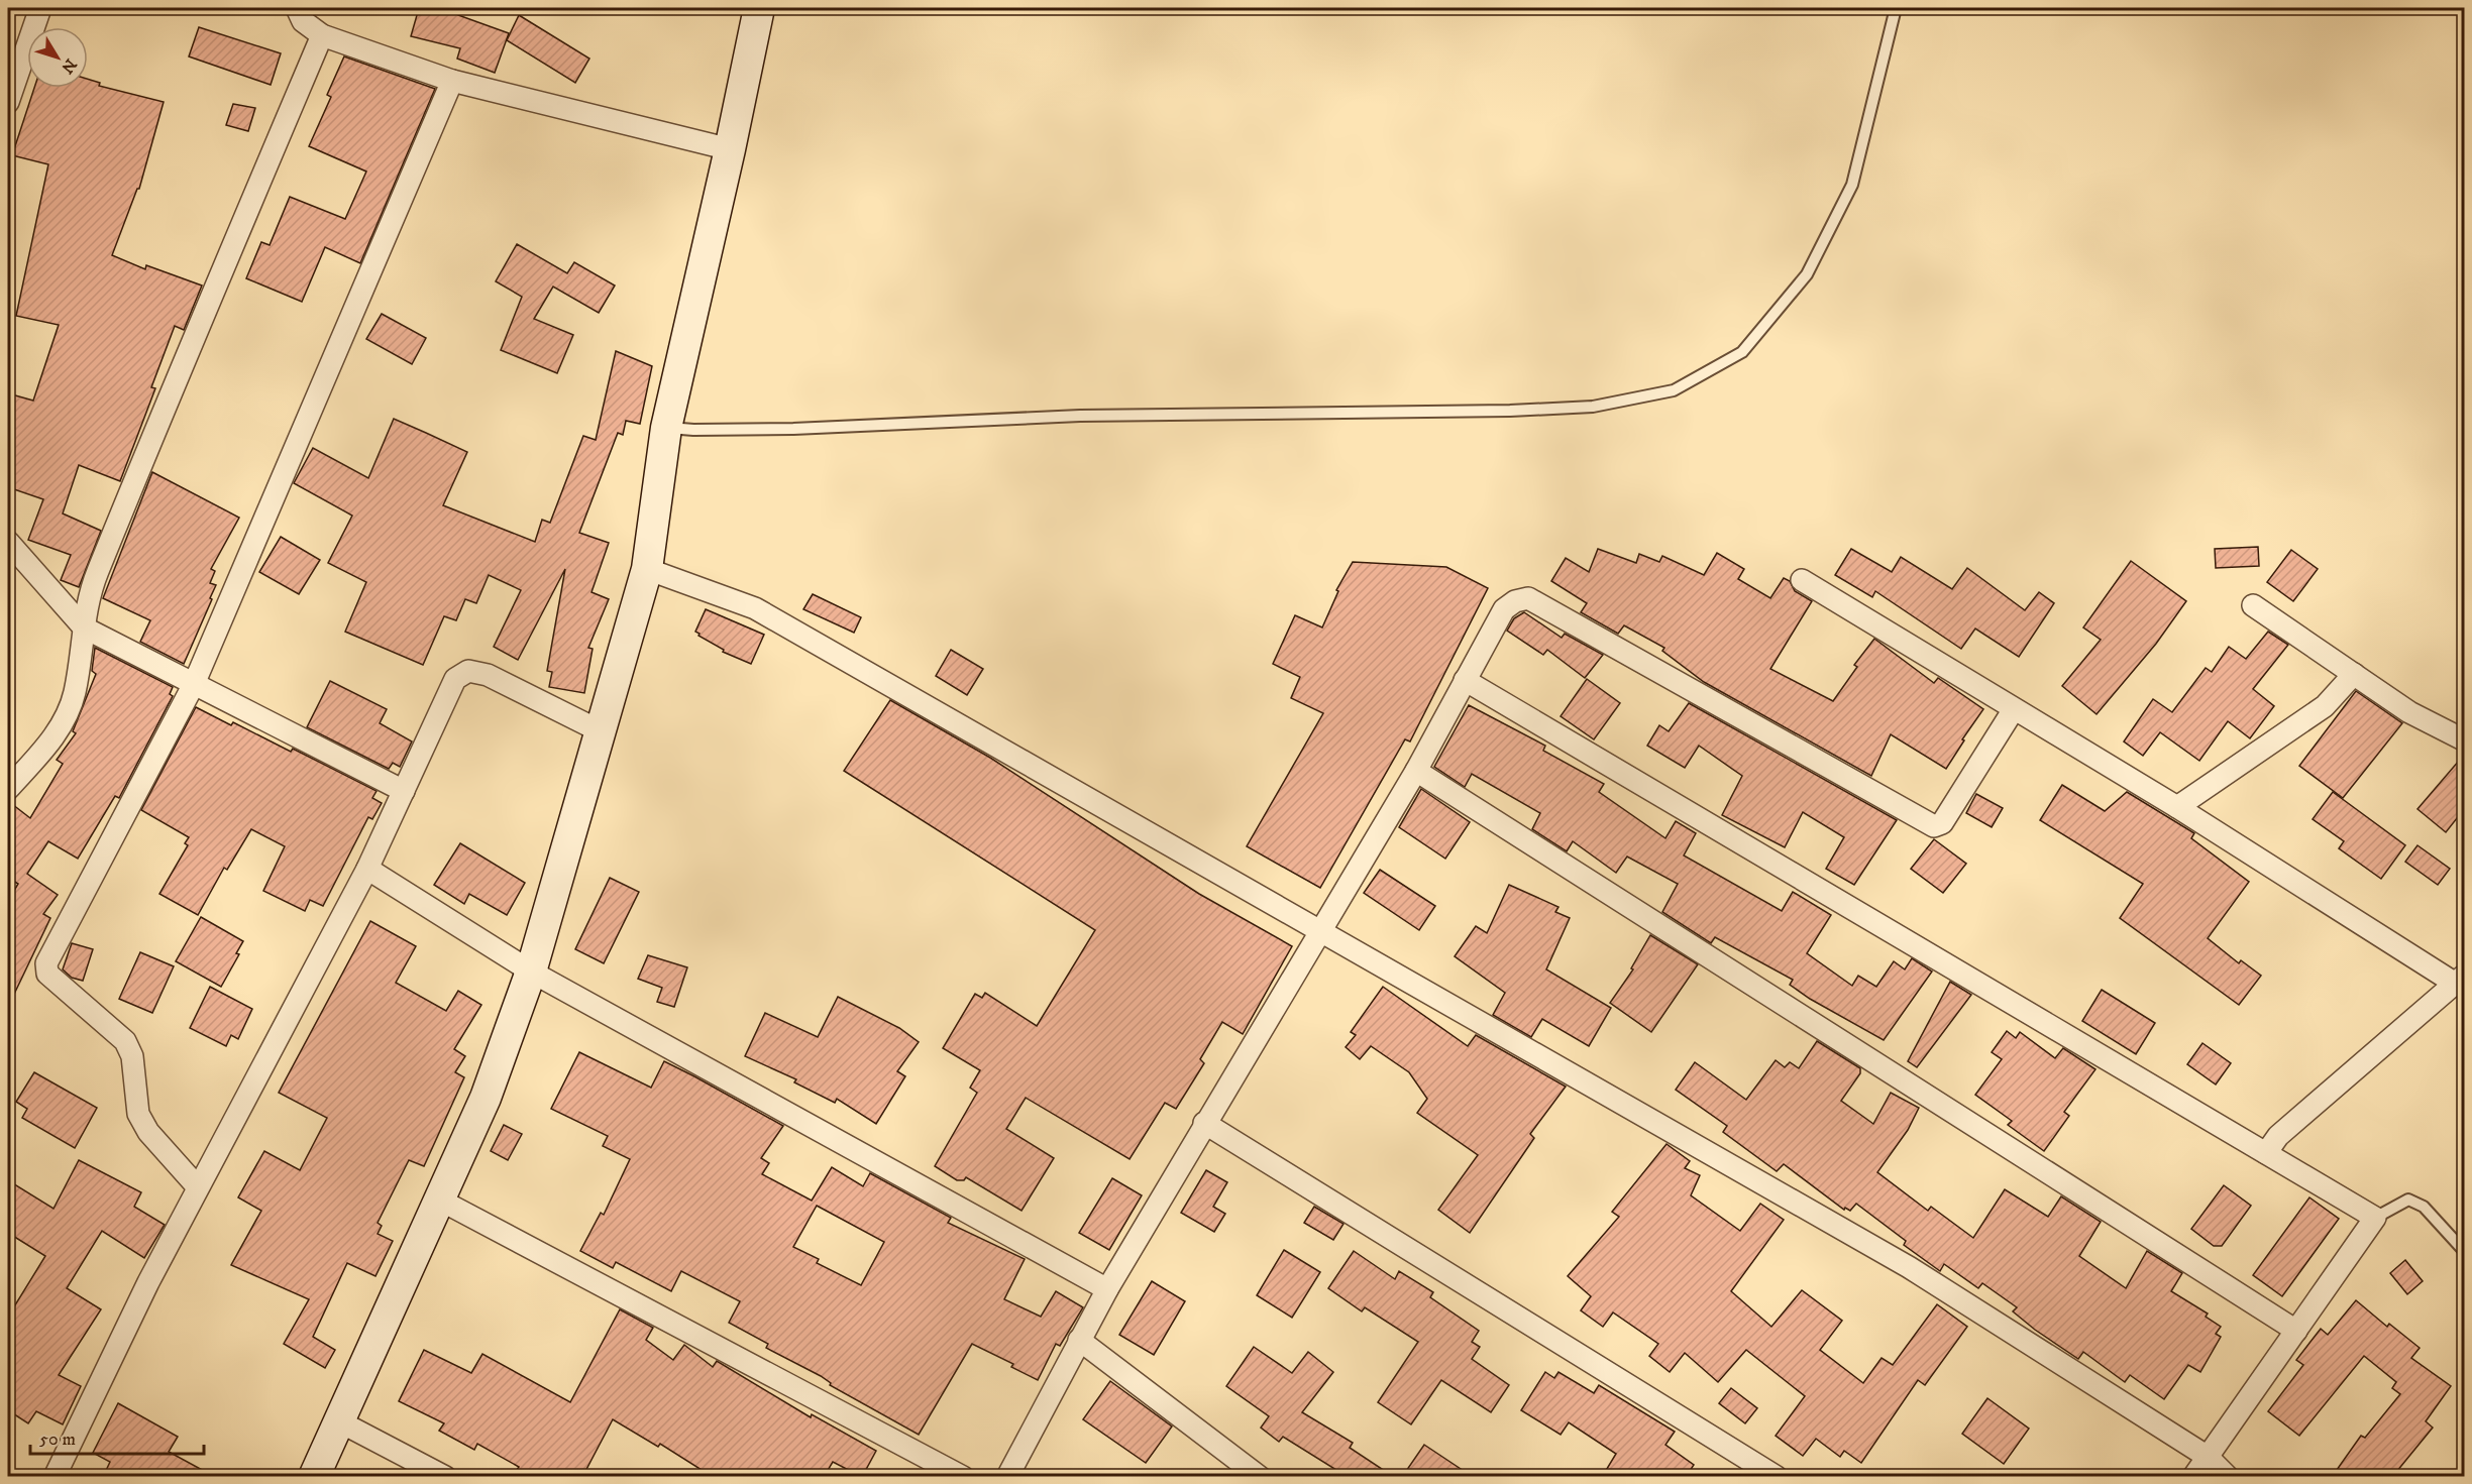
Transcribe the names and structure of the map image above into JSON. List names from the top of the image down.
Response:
{
  "scale_bar": "50 m",
  "north": "bottom right"
}
